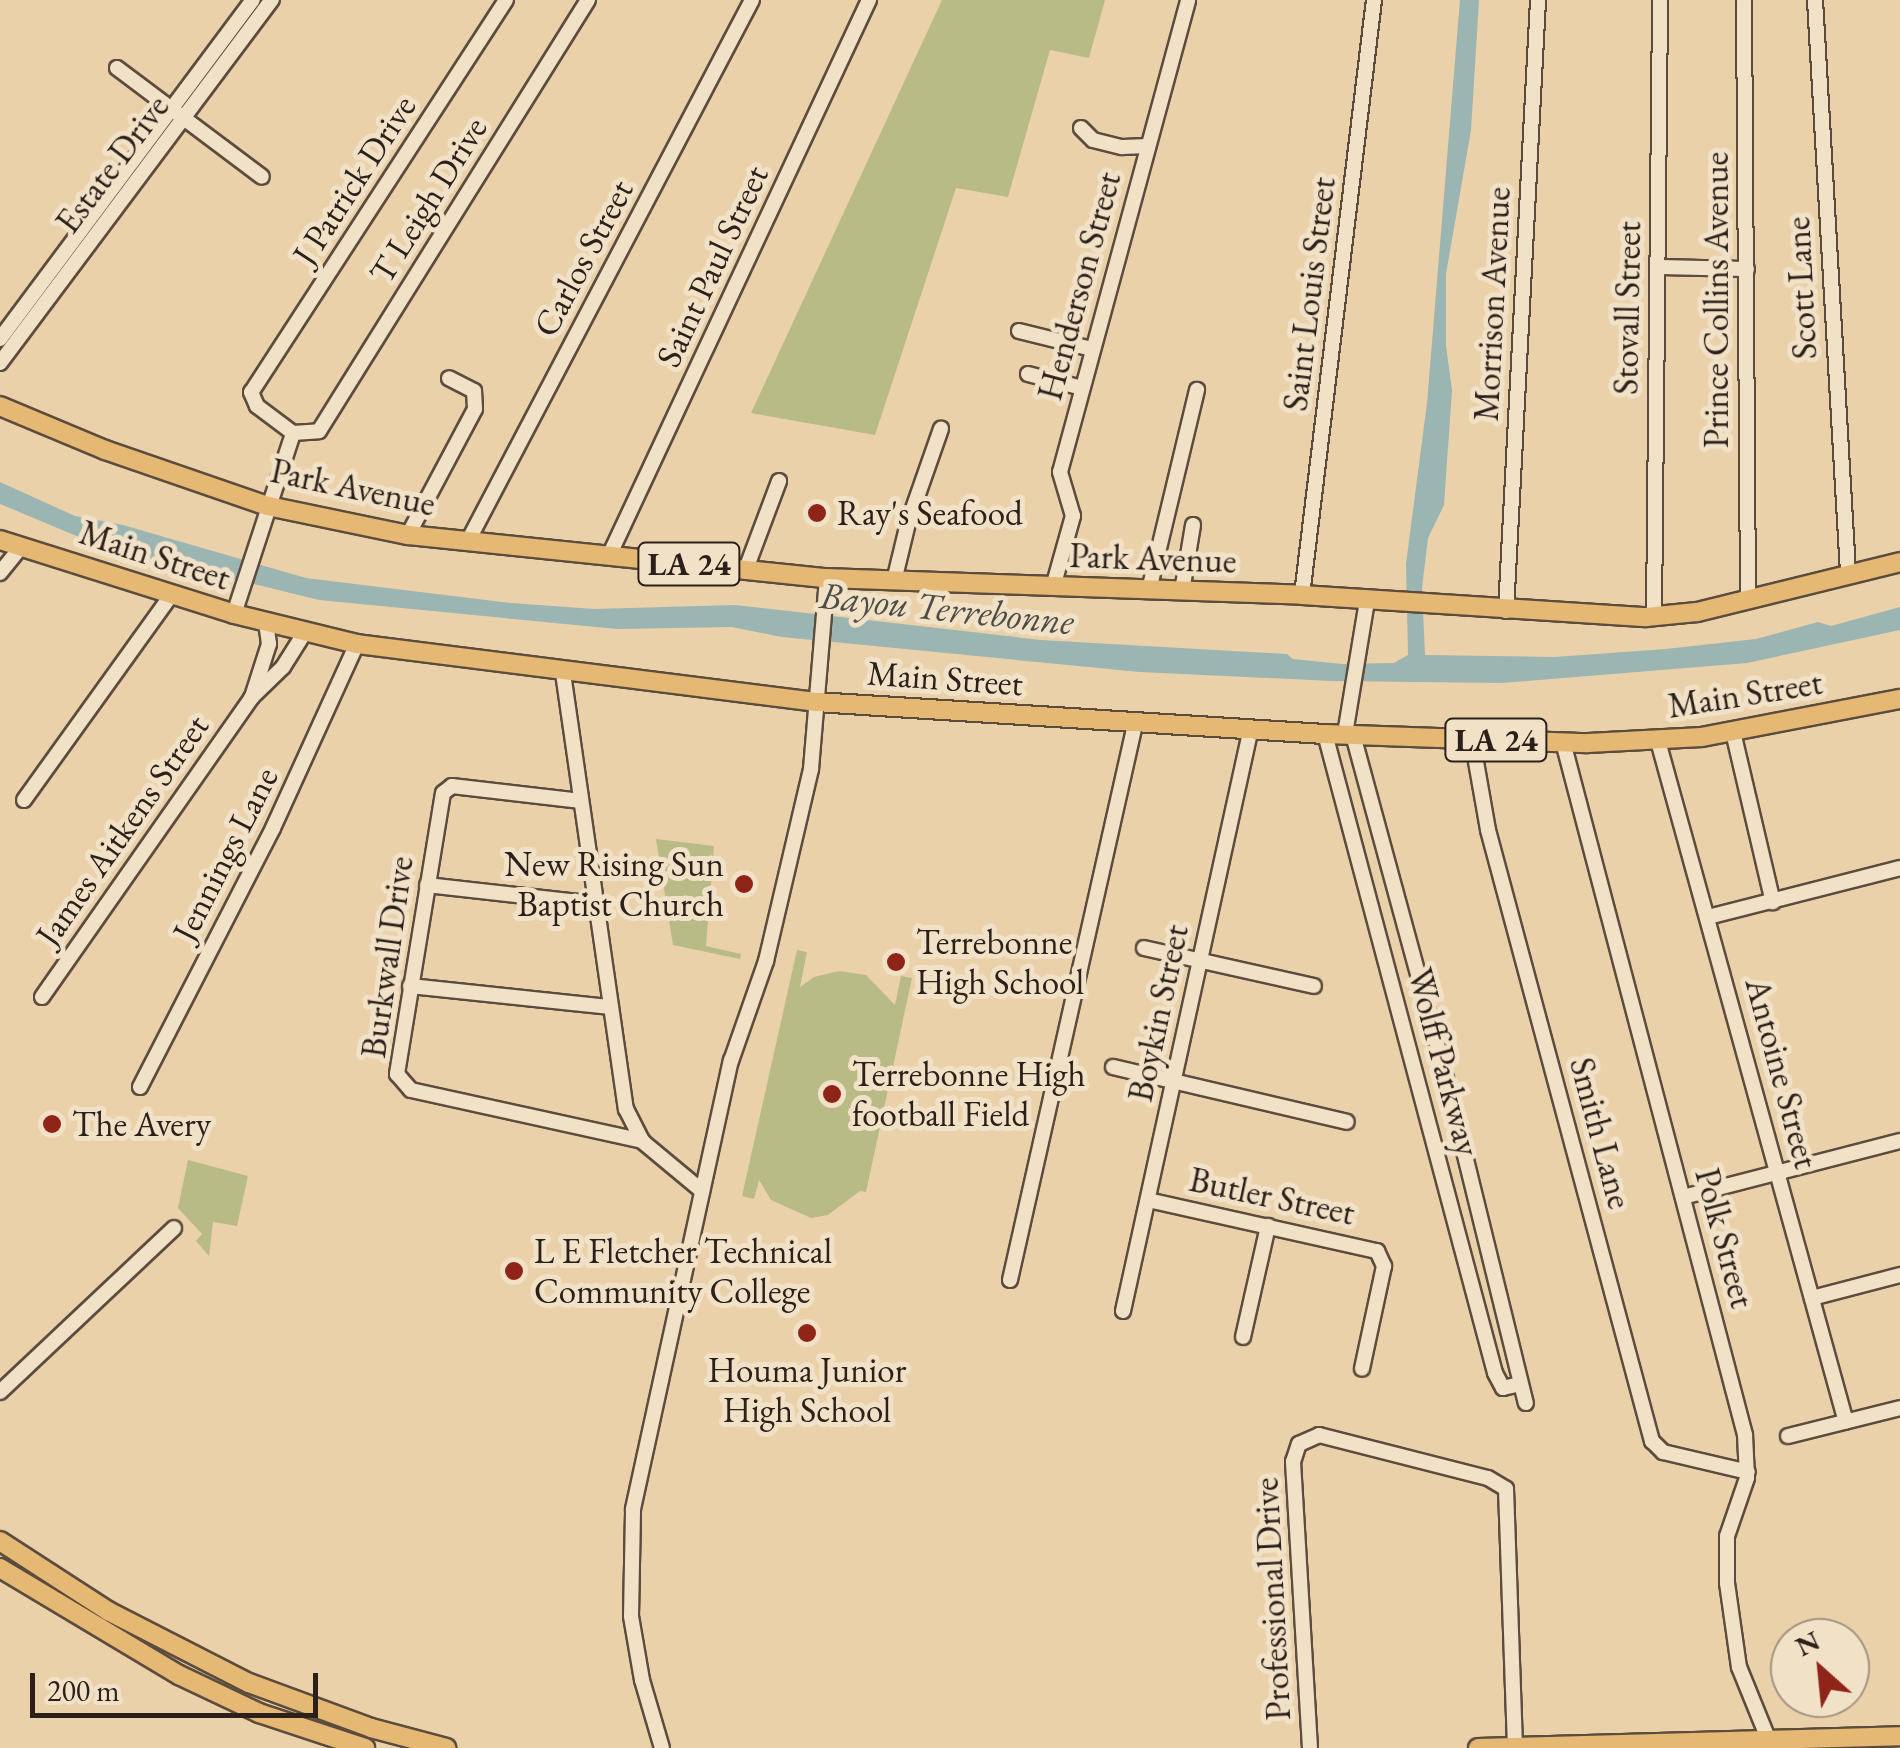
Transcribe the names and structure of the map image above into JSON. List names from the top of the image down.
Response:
{
  "streets": {
    "main road": ["Park Avenue", "Main Street", "LA 24"],
    "street": [
      "Estate Drive",
      "J Patrick Drive",
      "T Leigh Drive",
      "Carlos Street",
      "Saint Paul Street",
      "Henderson Street",
      "Scott Lane",
      "Saint Louis Street",
      "Prince Collins Avenue",
      "Morrison Avenue",
      "Stovall Street",
      "James Aitkens Street",
      "Jennings Lane",
      "Burkwall Drive",
      "Boykin Street",
      "Wolff Parkway",
      "Antoine Street",
      "Smith Lane",
      "Butler Street",
      "Polk Street",
      "Professional Drive"
    ]
  },
  "crossings": [
    ["J Patrick Drive", "T Leigh Drive"],
    ["Carlos Street", "Park Avenue"],
    ["Saint Paul Street", "Park Avenue"],
    ["Henderson Street", "Park Avenue"],
    ["Scott Lane", "Park Avenue"],
    ["Saint Louis Street", "Park Avenue"],
    ["Prince Collins Avenue", "Park Avenue"],
    ["Morrison Avenue", "Park Avenue"],
    ["Stovall Street", "Park Avenue"],
    ["Main Street", "James Aitkens Street"],
    ["Main Street", "Jennings Lane"],
    ["Main Street", "Boykin Street"],
    ["Main Street", "Wolff Parkway"],
    ["Main Street", "Antoine Street"],
    ["Main Street", "Smith Lane"],
    ["Main Street", "Polk Street"],
    ["Boykin Street", "Butler Street"],
    ["Smith Lane", "Polk Street"]
  ],
  "water": ["Bayou Terrebonne"],
  "places": [
    "Ray's Seafood",
    "New Rising Sun Baptist Church",
    "Terrebonne High School",
    "Terrebonne High football Field",
    "The Avery",
    "L E Fletcher Technical Community College",
    "Houma Junior High School"
  ],
  "scale_bar": "200 m",
  "north": "top left"
}
